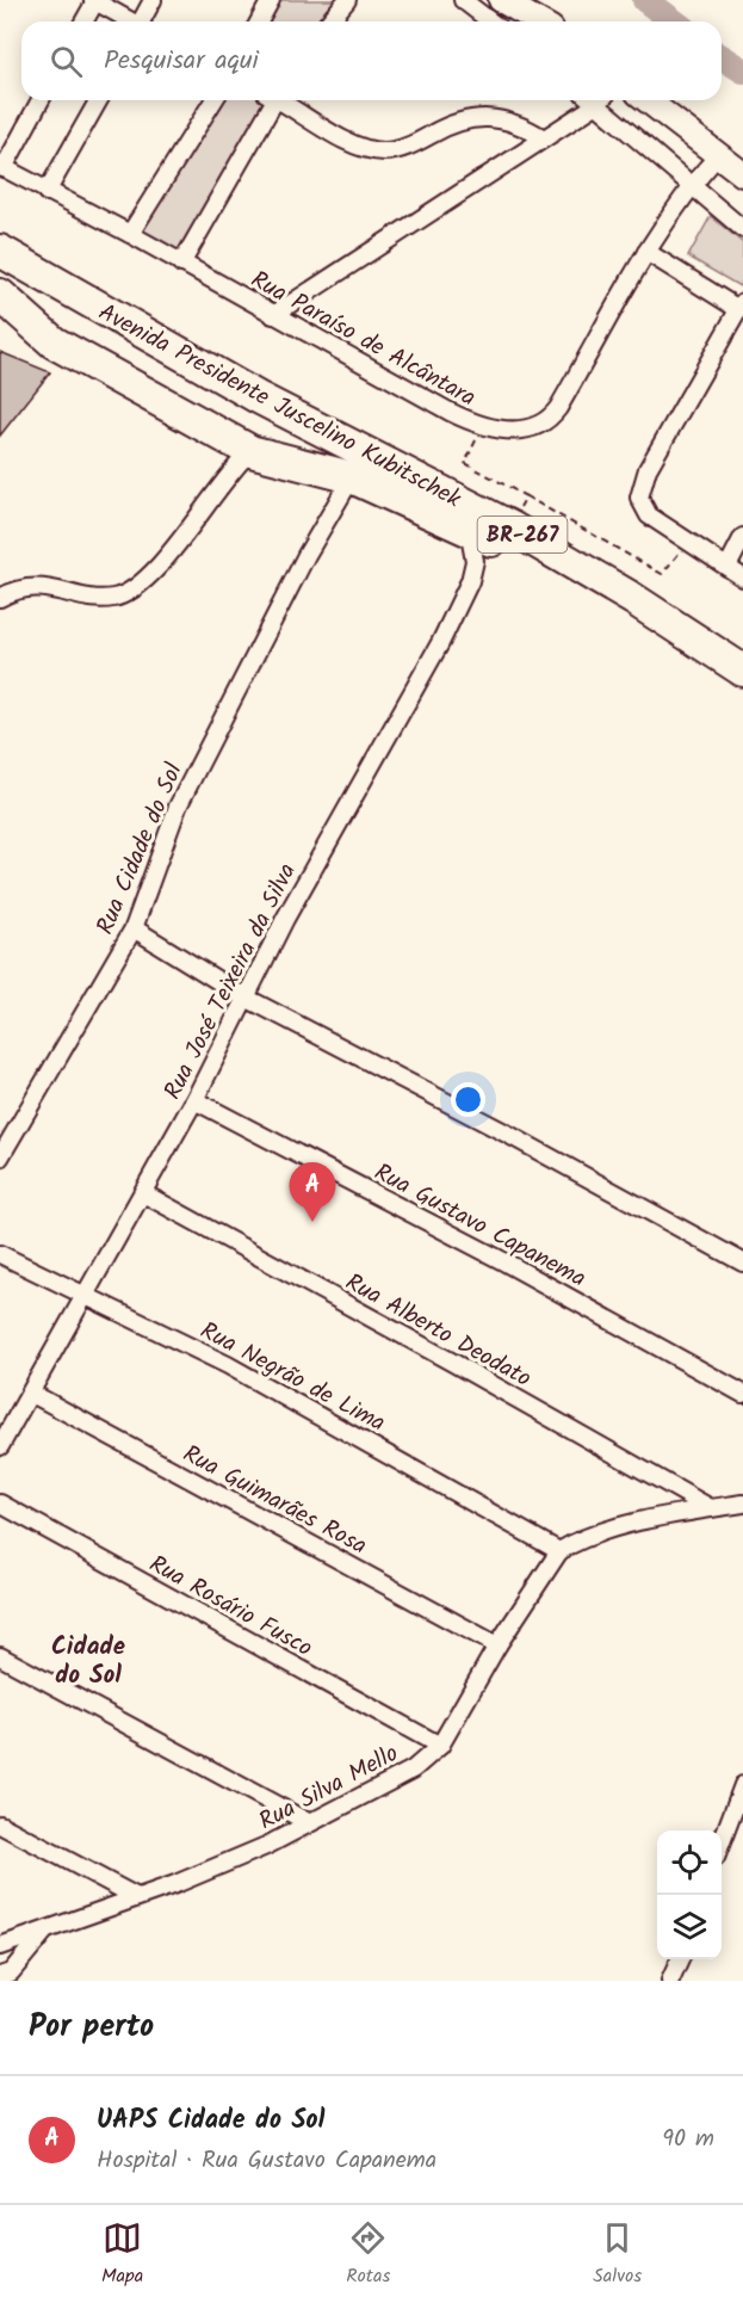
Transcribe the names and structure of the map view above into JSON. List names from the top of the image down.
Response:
{
  "streets": {
    "highway": ["Avenida Presidente Juscelino Kubitschek", "BR-267"],
    "street": [
      "Rua Paraíso de Alcântara",
      "Rua Cidade do Sol",
      "Rua José Teixeira da Silva",
      "Rua Gustavo Capanema",
      "Rua Alberto Deodato",
      "Rua Negrão de Lima",
      "Rua Guimarães Rosa",
      "Rua Rosário Fusco",
      "Rua Silva Mello"
    ]
  },
  "crossings": [
    ["Avenida Presidente Juscelino Kubitschek", "Rua Cidade do Sol"],
    ["Avenida Presidente Juscelino Kubitschek", "Rua José Teixeira da Silva"],
    ["Rua José Teixeira da Silva", "Rua Gustavo Capanema"],
    ["Rua José Teixeira da Silva", "Rua Alberto Deodato"],
    ["Rua José Teixeira da Silva", "Rua Negrão de Lima"],
    ["Rua José Teixeira da Silva", "Rua Guimarães Rosa"],
    ["Rua Negrão de Lima", "Rua Silva Mello"],
    ["Rua Guimarães Rosa", "Rua Silva Mello"],
    ["Rua Rosário Fusco", "Rua Silva Mello"]
  ],
  "districts": ["Cidade do Sol"],
  "page": {
    "search": "Pesquisar aqui",
    "pins": "A",
    "heading": "Por perto",
    "list": [
      {
        "mark": "A",
        "name": "UAPS Cidade do Sol",
        "note": "Hospital · Rua Gustavo Capanema",
        "value": "90 m"
      }
    ],
    "nav": ["Mapa", "Rotas", "Salvos"]
  }
}
